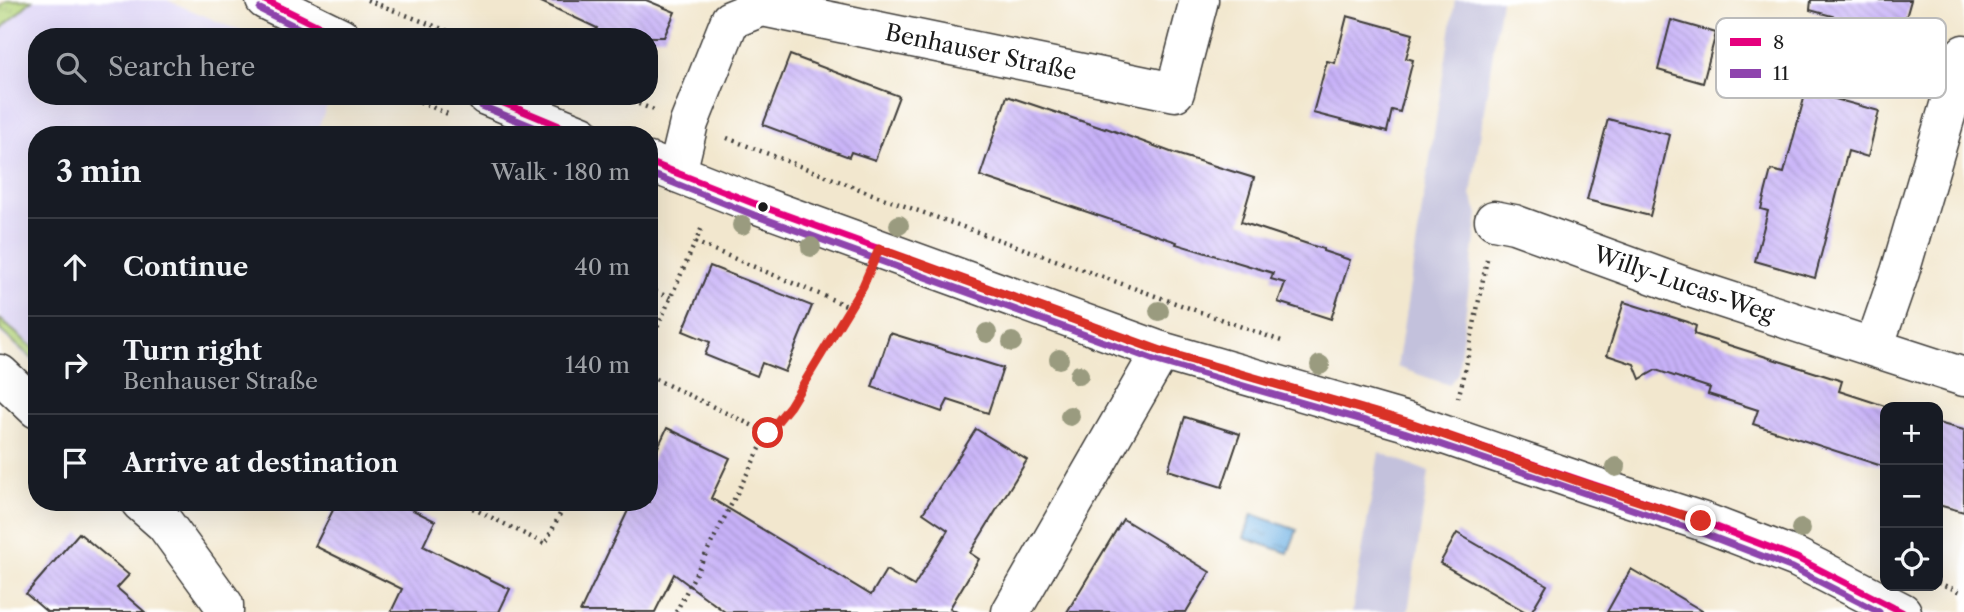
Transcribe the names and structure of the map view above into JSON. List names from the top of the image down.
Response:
{
  "streets": {
    "street": ["Benhauser Straße", "Willy-Lucas-Weg"]
  },
  "lines": ["transit line 8", "transit line 11"],
  "legend": ["8", "11"],
  "page": {
    "search": "Search here",
    "heading": ["3 min", "Walk · 180 m"],
    "list": [
      ["Continue", "40 m"],
      ["Turn right", "Benhauser Straße", "140 m"],
      "Arrive at destination"
    ],
    "map_buttons": ["+", "−"]
  }
}
